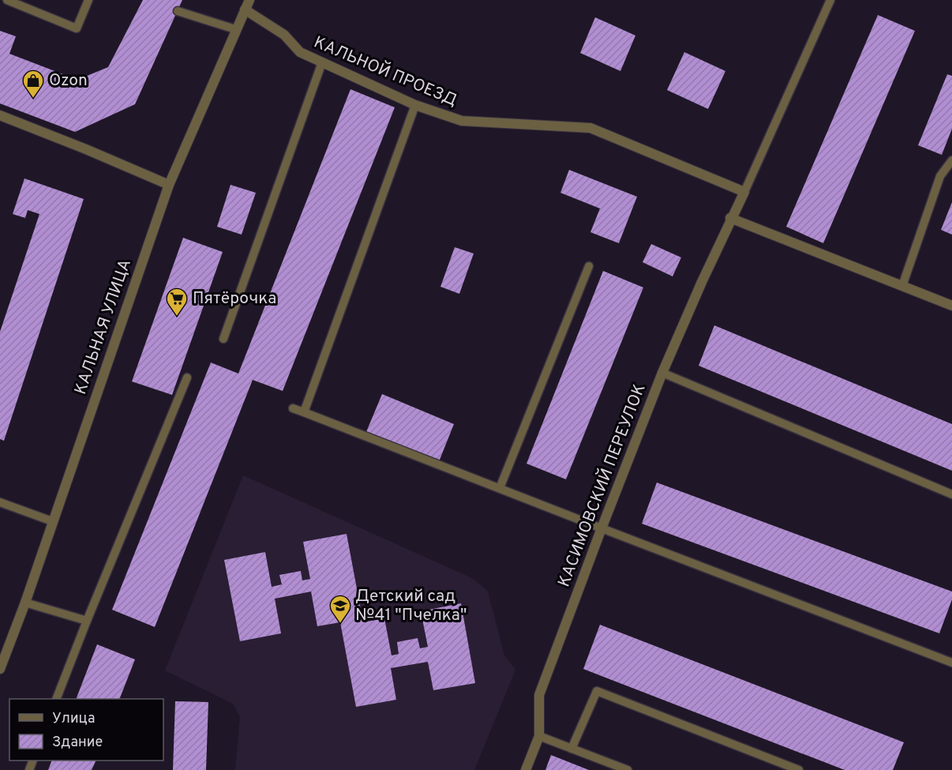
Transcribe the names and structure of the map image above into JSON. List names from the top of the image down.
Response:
{
  "streets": {
    "street": ["КАЛЬНОЙ ПРОЕЗД", "КАЛЬНАЯ УЛИЦА", "КАСИМОВСКИЙ ПЕРЕУЛОК"]
  },
  "crossings": [
    ["КАЛЬНОЙ ПРОЕЗД", "КАЛЬНАЯ УЛИЦА"],
    ["КАЛЬНОЙ ПРОЕЗД", "КАСИМОВСКИЙ ПЕРЕУЛОК"]
  ],
  "places": {
    "shop": ["Ozon"],
    "supermarket": ["Пятёрочка"],
    "school or university": ["Детский сад №41 \"Пчелка\""]
  },
  "legend": ["Улица", "Здание"]
}
